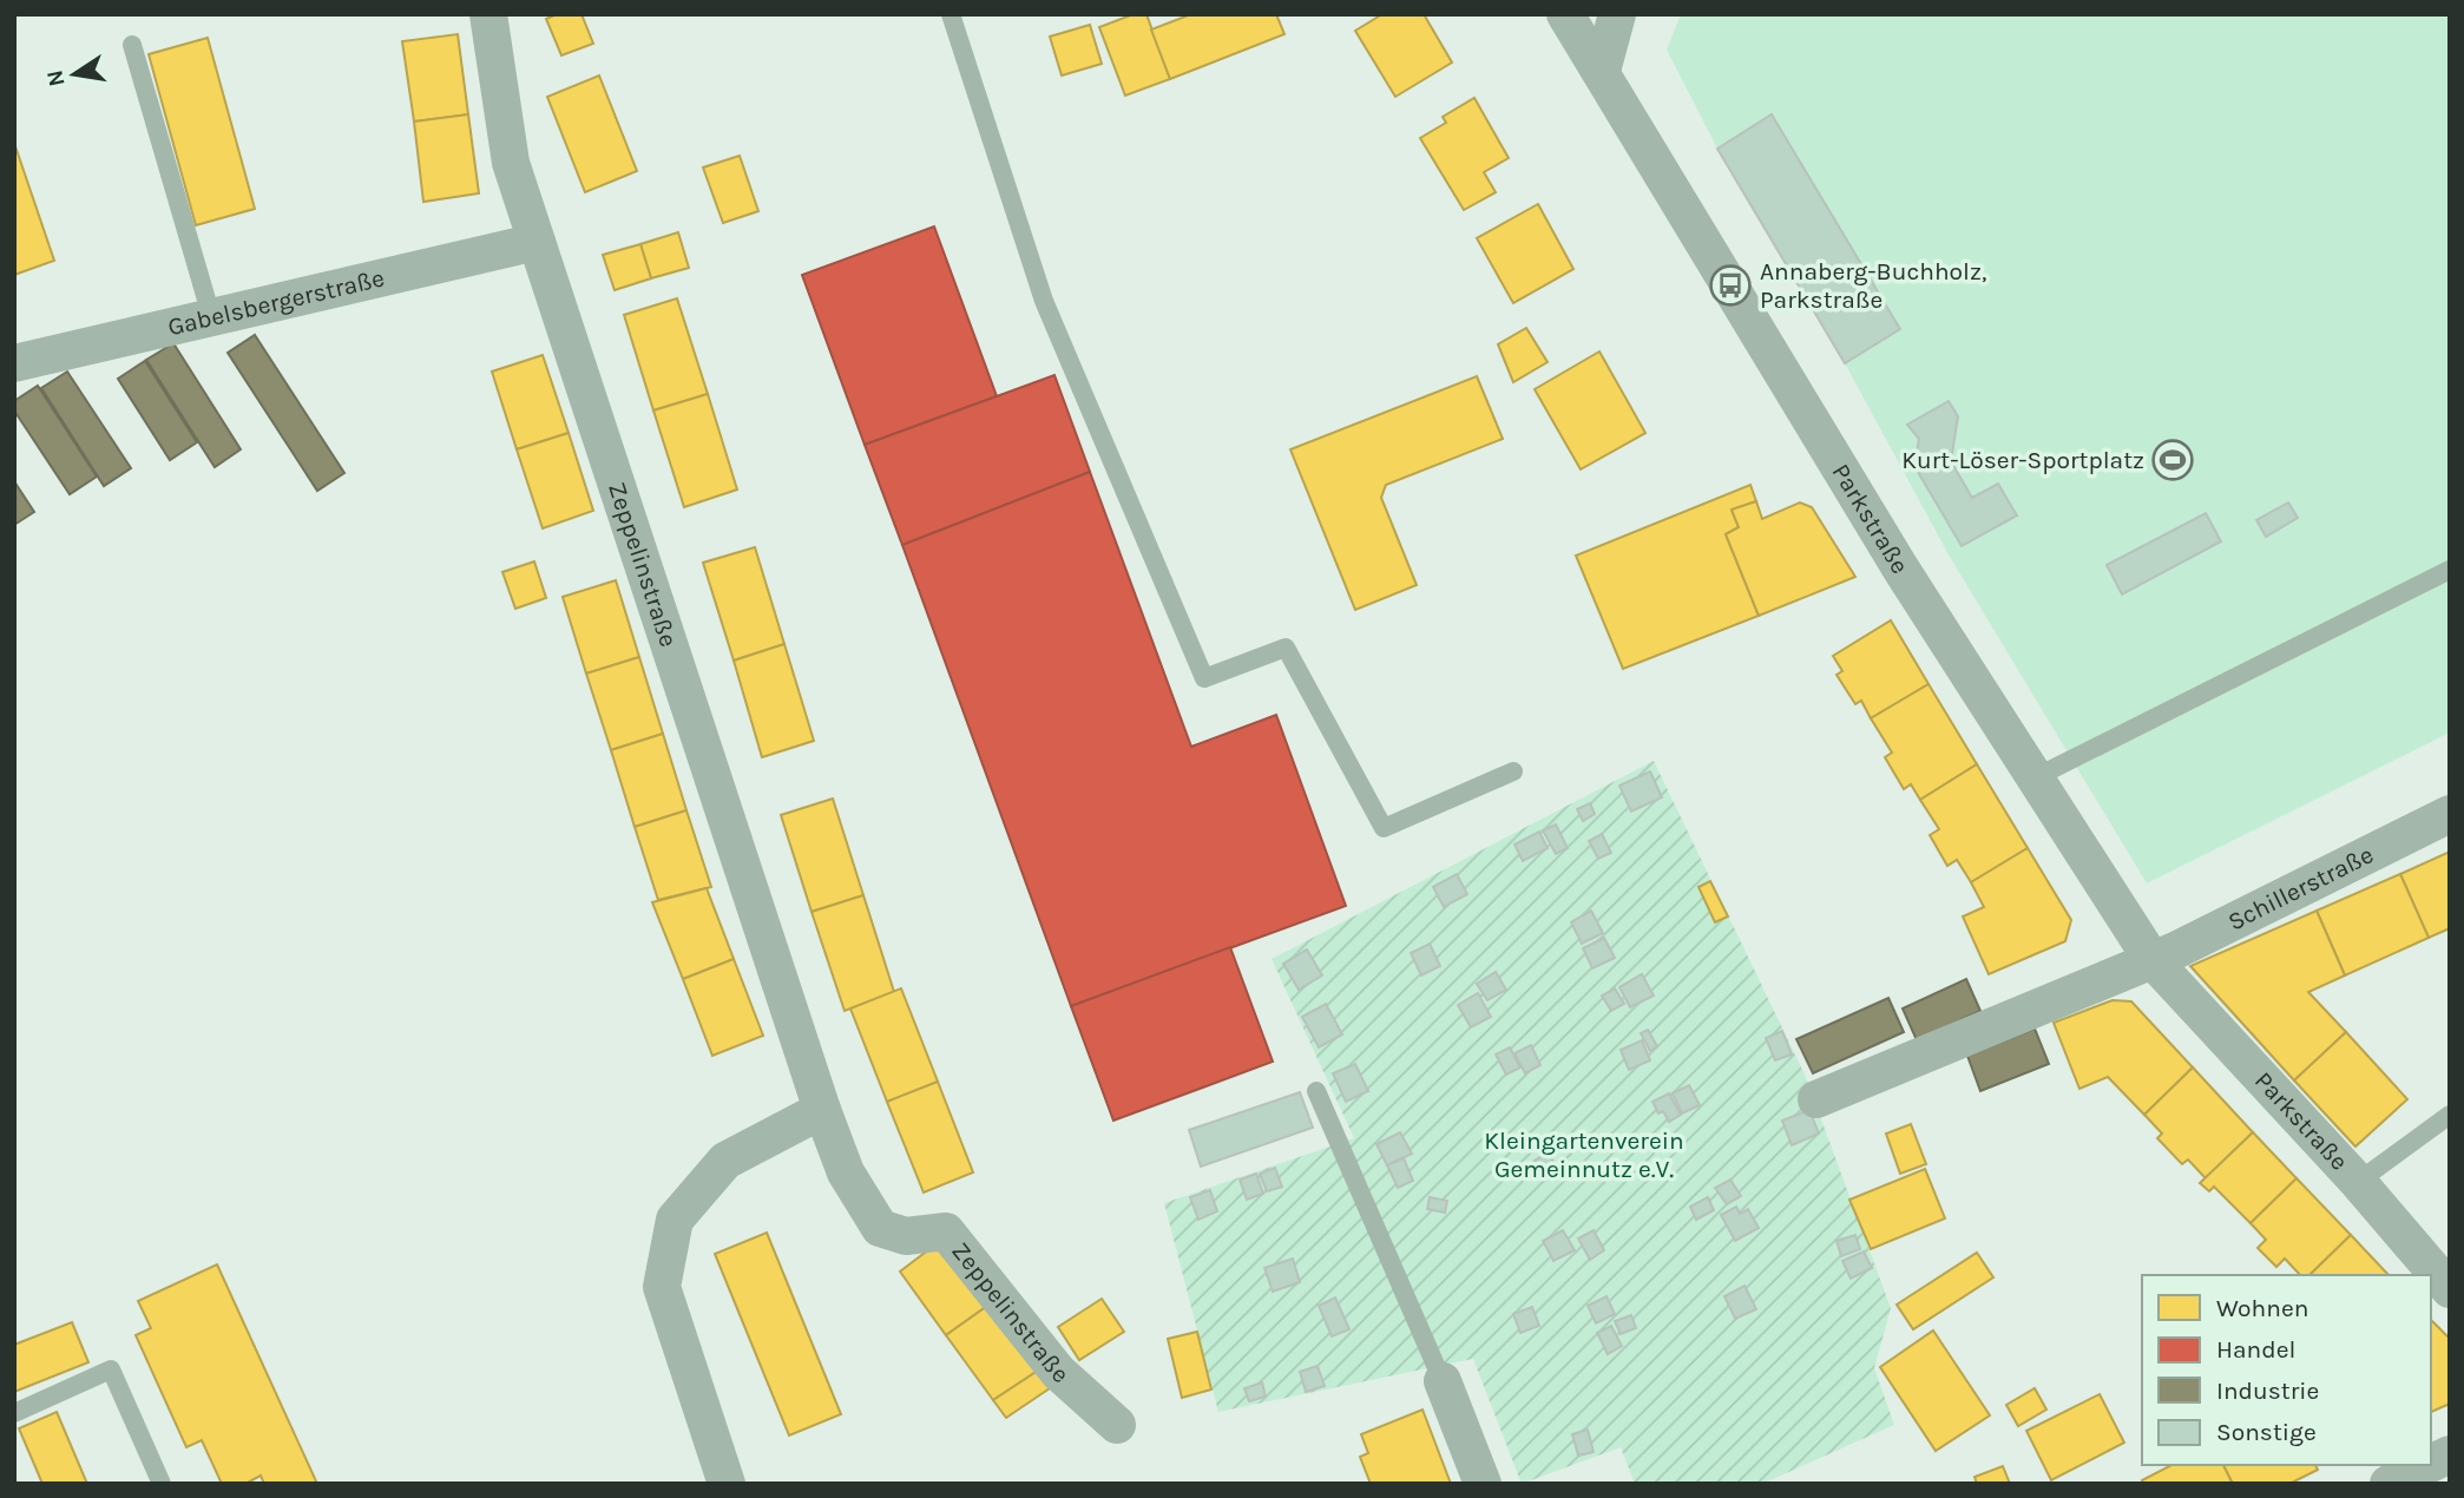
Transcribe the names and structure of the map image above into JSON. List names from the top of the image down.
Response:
{
  "streets": {
    "street": [
      "Gabelsbergerstraße",
      "Parkstraße",
      "Zeppelinstraße",
      "Schillerstraße"
    ]
  },
  "crossings": [
    ["Gabelsbergerstraße", "Zeppelinstraße"],
    ["Parkstraße", "Schillerstraße"]
  ],
  "parks": ["Kleingartenverein Gemeinnutz e.V."],
  "places": {
    "bus stop": ["Annaberg-Buchholz, Parkstraße"],
    "sports": ["Kurt-Löser-Sportplatz"]
  },
  "legend": [
    "Wohnen",
    "Handel",
    "Industrie",
    "Sonstige"
  ],
  "north": "left"
}
